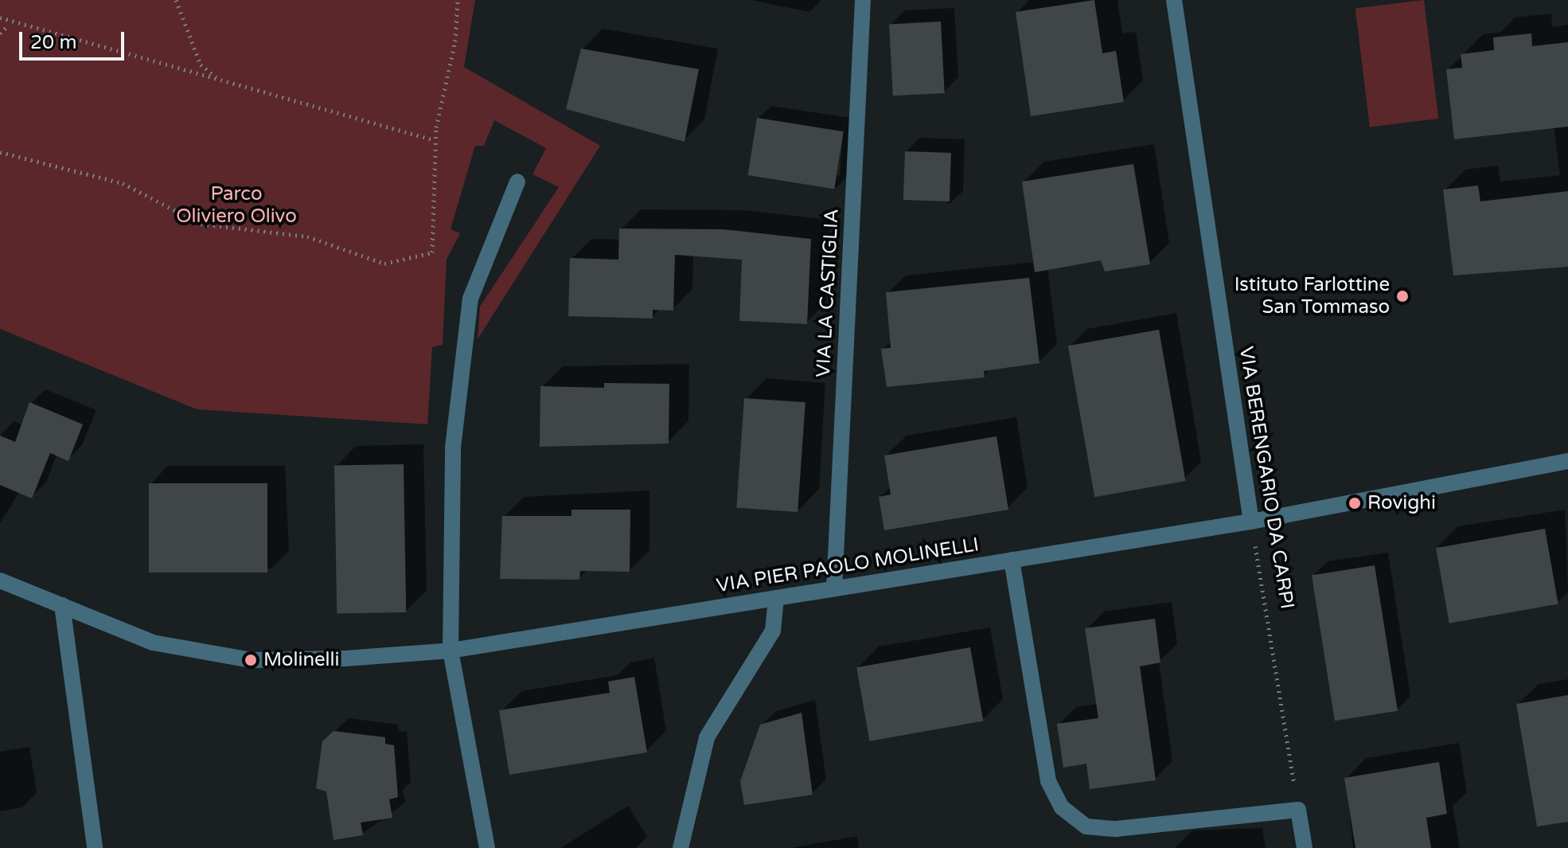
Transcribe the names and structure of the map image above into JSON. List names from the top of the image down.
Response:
{
  "streets": {
    "street": ["VIA LA CASTIGLIA", "VIA BERENGARIO DA CARPI", "VIA PIER PAOLO MOLINELLI"]
  },
  "crossings": [
    ["VIA LA CASTIGLIA", "VIA PIER PAOLO MOLINELLI"],
    ["VIA BERENGARIO DA CARPI", "VIA PIER PAOLO MOLINELLI"]
  ],
  "parks": ["Parco Oliviero Olivo"],
  "places": ["Istituto Farlottine San Tommaso", "Rovighi", "Molinelli"],
  "scale_bar": "20 m"
}
